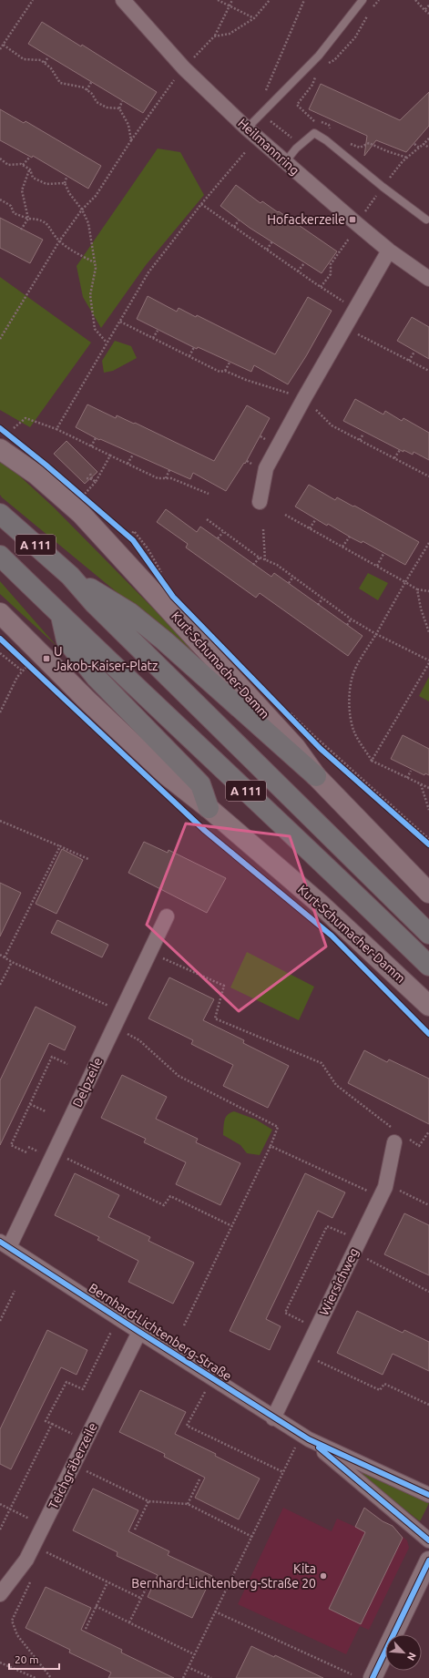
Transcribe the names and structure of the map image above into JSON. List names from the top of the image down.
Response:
{
  "streets": {
    "highway": ["A 111"],
    "main road": ["Kurt-Schumacher-Damm"],
    "street": [
      "Heilmannring",
      "Delpzeile",
      "Wiersichweg",
      "Bernhard-Lichtenberg-Straße",
      "Teichgräberzeile"
    ]
  },
  "crossings": [
    ["Delpzeile", "Bernhard-Lichtenberg-Straße"],
    ["Wiersichweg", "Bernhard-Lichtenberg-Straße"],
    ["Bernhard-Lichtenberg-Straße", "Teichgräberzeile"]
  ],
  "places": {
    "transit": ["Hofackerzeile", "U Jakob-Kaiser-Platz"],
    "other": ["Kita Bernhard-Lichtenberg-Straße 20"]
  },
  "scale_bar": "20 m",
  "north": "bottom right"
}
